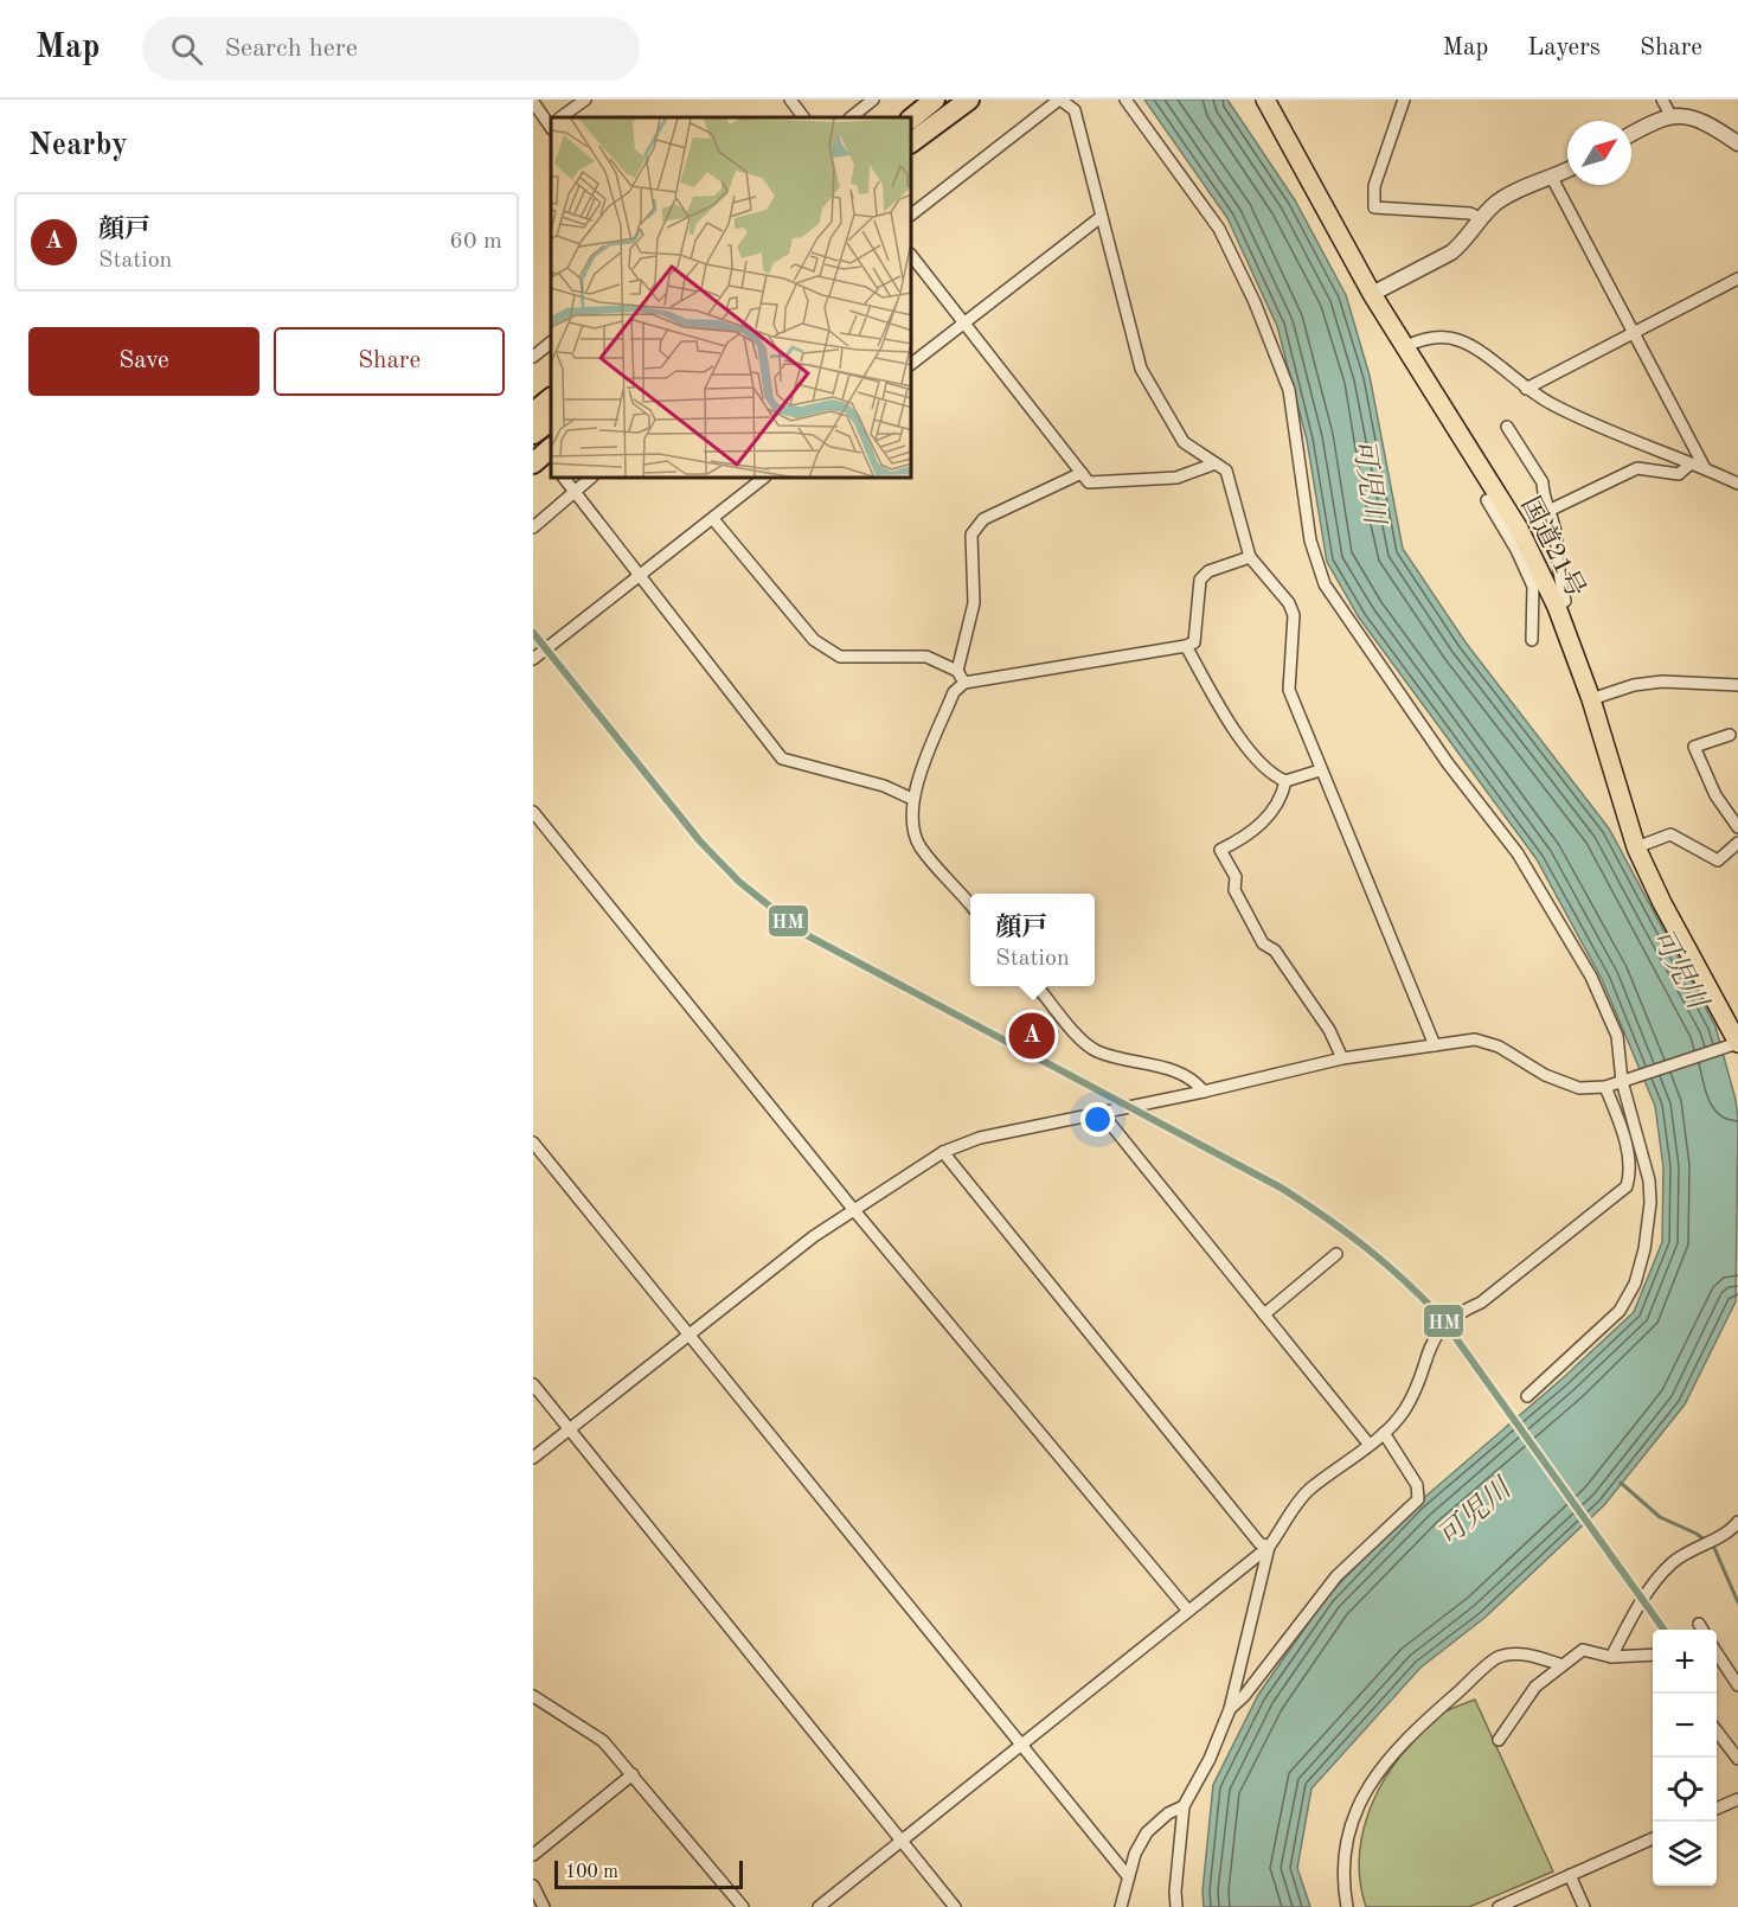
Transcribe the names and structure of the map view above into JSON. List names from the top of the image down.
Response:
{
  "streets": {
    "highway": ["国道21号"]
  },
  "water": ["可児川"],
  "lines": ["transit line HM"],
  "scale_bar": "100 m",
  "north": "top right",
  "page": {
    "header": "Map",
    "search": "Search here",
    "nav": ["Map", "Layers", "Share"],
    "heading": "Nearby",
    "list": [
      {
        "mark": "A",
        "name": "顔戸",
        "note": "Station",
        "value": "60 m"
      }
    ],
    "buttons": ["Save", "Share"],
    "popup": ["顔戸", "Station"],
    "pins": "A",
    "map_buttons": ["+", "−"],
    "scale": "100 m"
  }
}
